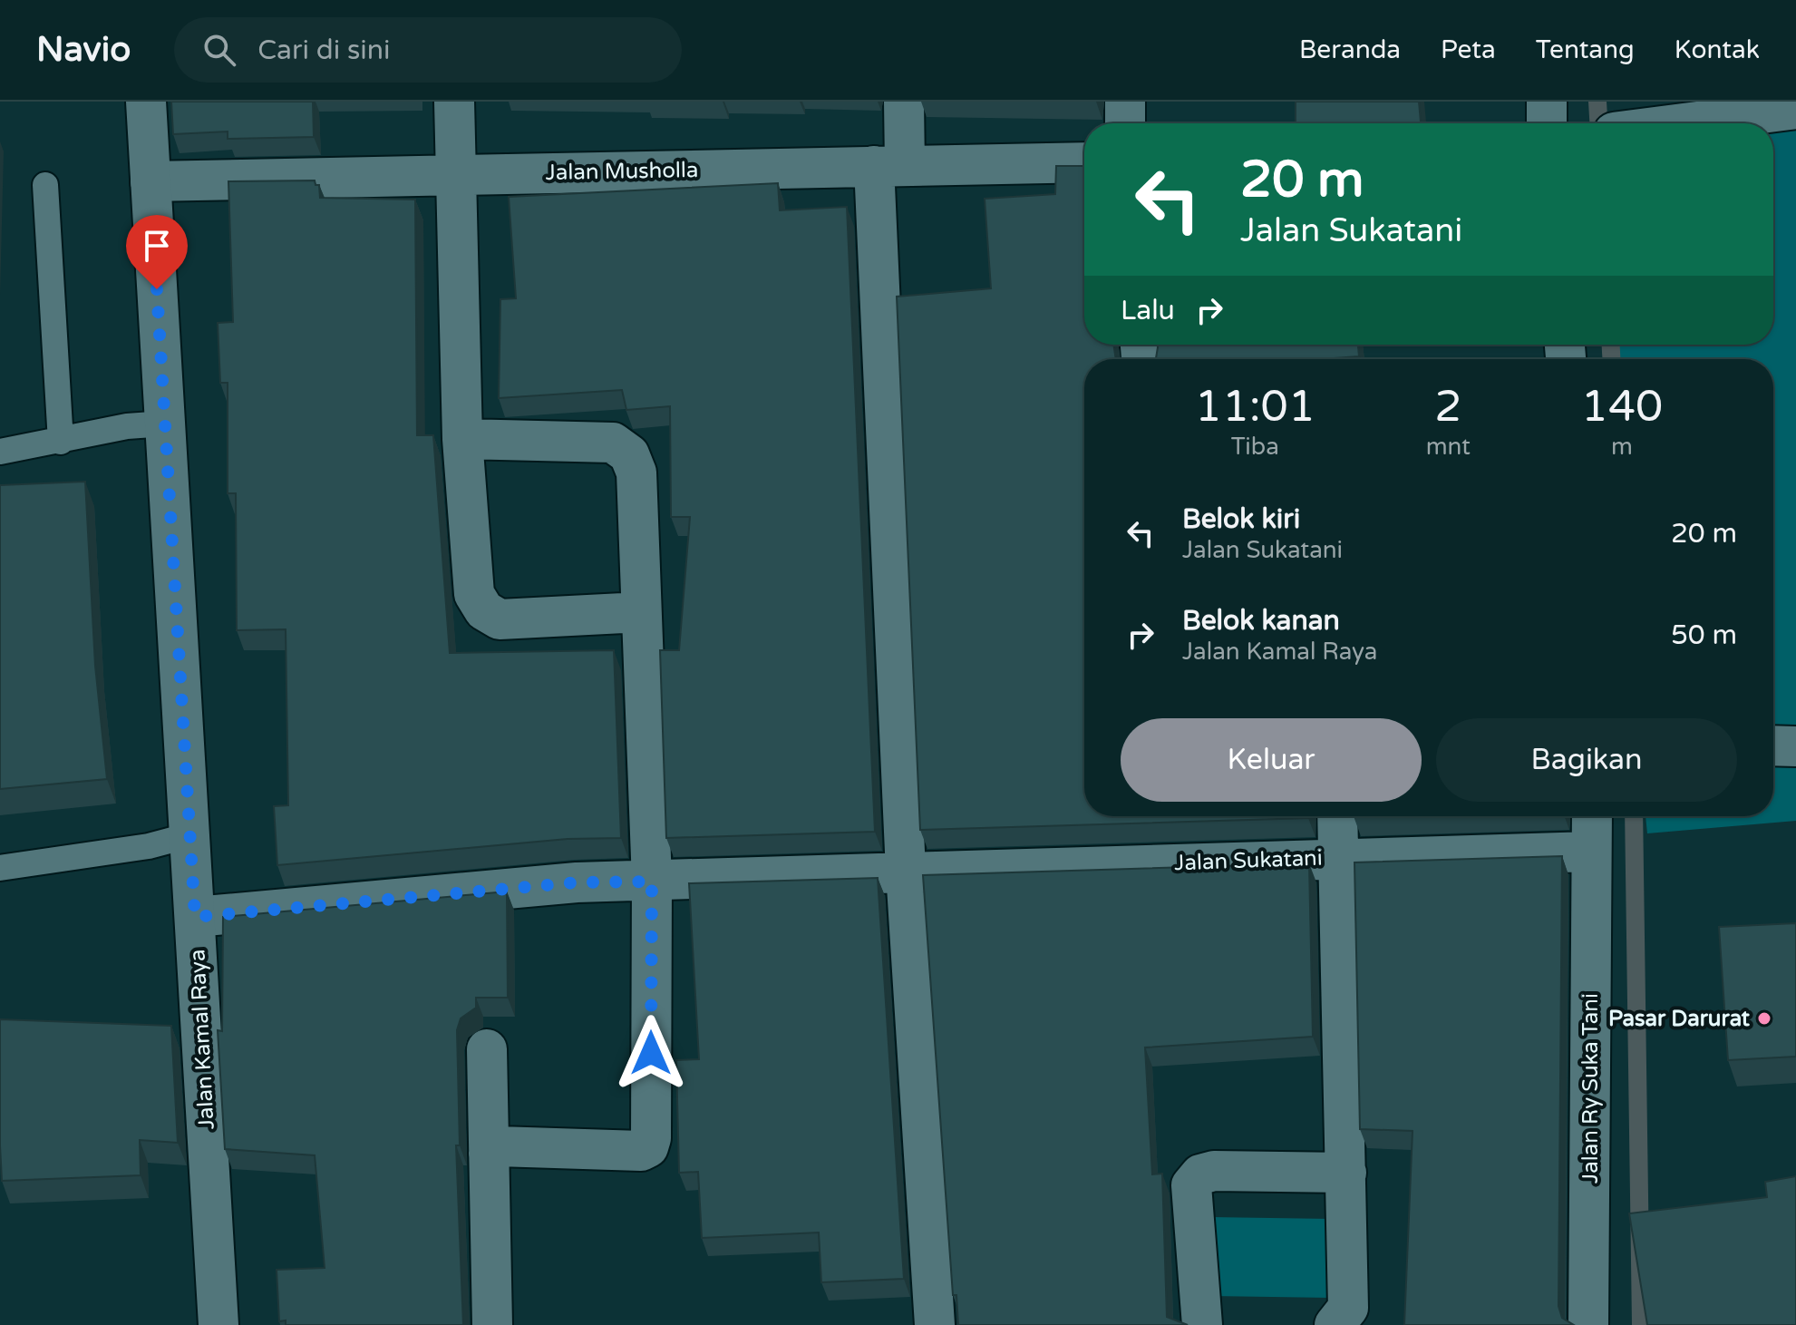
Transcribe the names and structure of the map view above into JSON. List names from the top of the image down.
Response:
{
  "streets": {
    "street": [
      "Jalan Musholla",
      "Jalan Sukatani",
      "Jalan Kamal Raya",
      "Jalan Ry Suka Tani"
    ]
  },
  "crossings": [
    ["Jalan Musholla", "Jalan Kamal Raya"],
    ["Jalan Sukatani", "Jalan Kamal Raya"],
    ["Jalan Sukatani", "Jalan Ry Suka Tani"]
  ],
  "places": ["Pasar Darurat"],
  "page": {
    "header": "Navio",
    "search": "Cari di sini",
    "nav": [
      "Beranda",
      "Peta",
      "Tentang",
      "Kontak"
    ],
    "turn": ["20 m", "Jalan Sukatani"],
    "then": "Lalu",
    "eta": [
      "11:01",
      "Tiba",
      "2",
      "mnt",
      "140",
      "m"
    ],
    "list": [
      {
        "name": "Belok kiri",
        "note": "Jalan Sukatani",
        "value": "20 m"
      },
      {
        "name": "Belok kanan",
        "note": "Jalan Kamal Raya",
        "value": "50 m"
      }
    ],
    "buttons": ["Keluar", "Bagikan"]
  }
}
